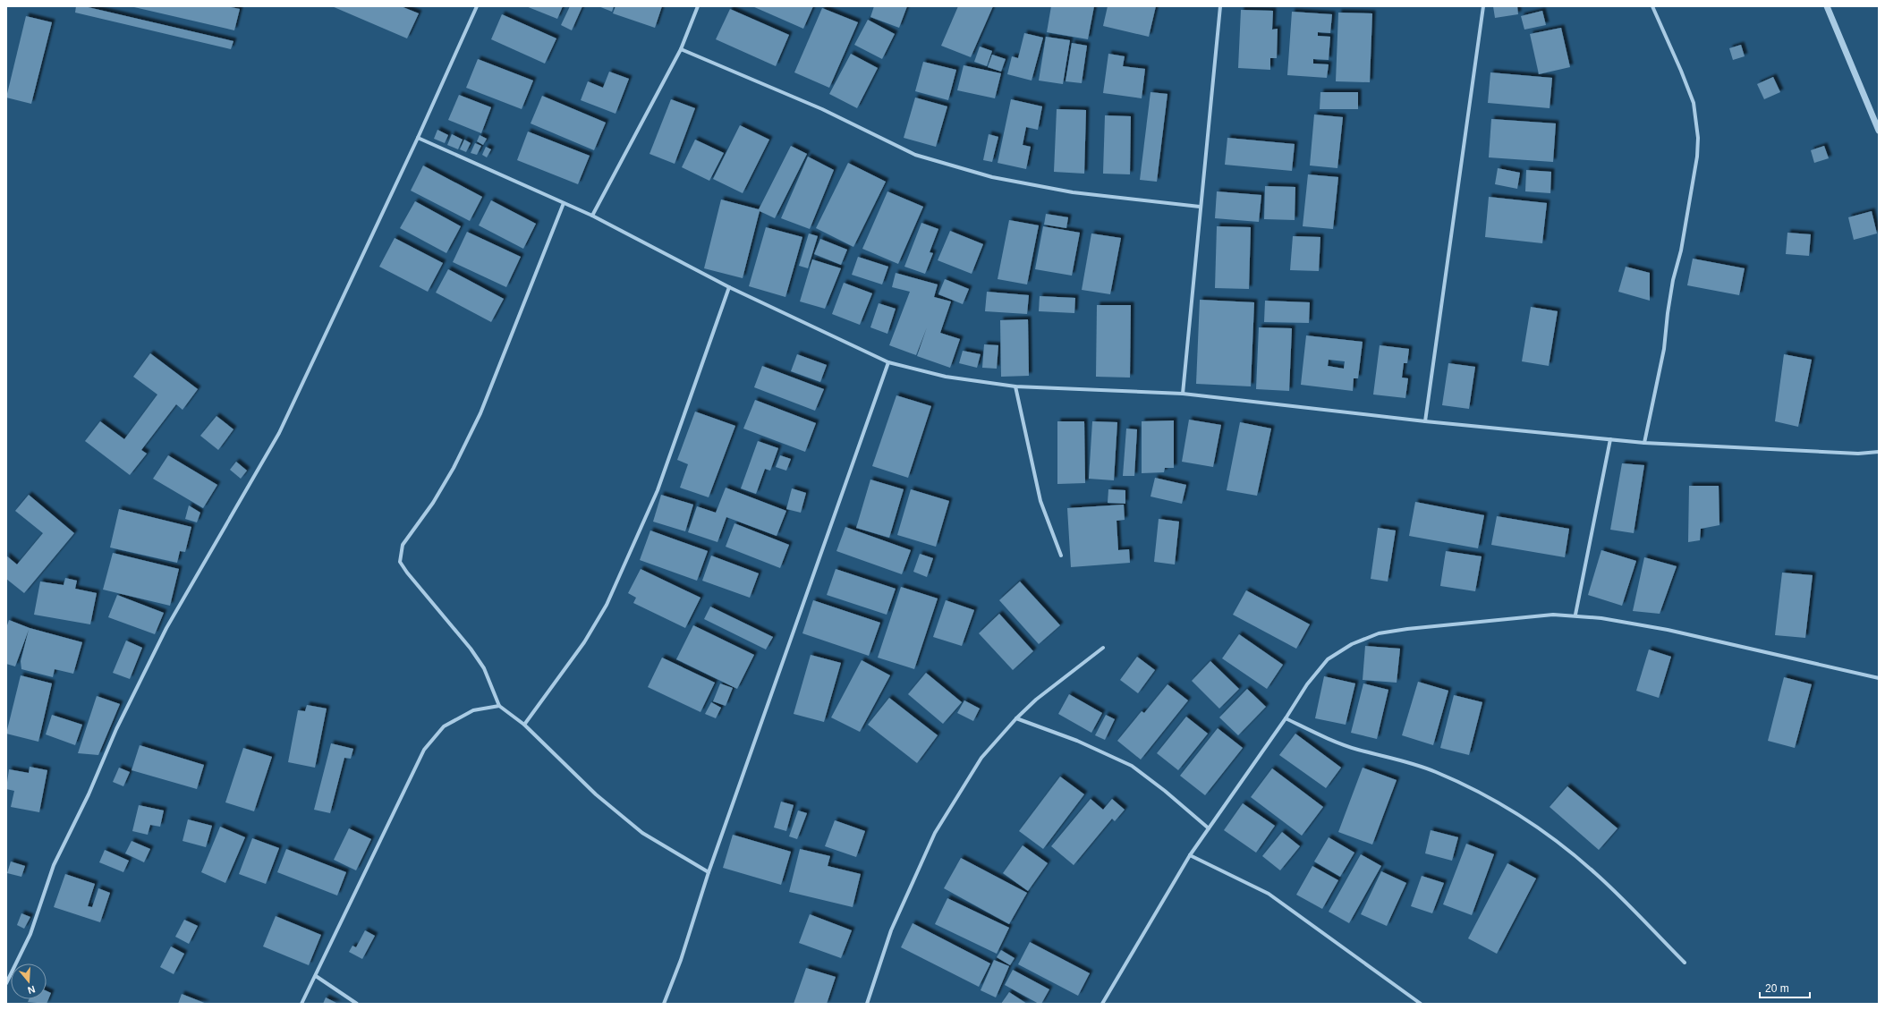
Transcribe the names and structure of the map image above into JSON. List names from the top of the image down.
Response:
{
  "scale_bar": "20 m",
  "north": "bottom"
}
